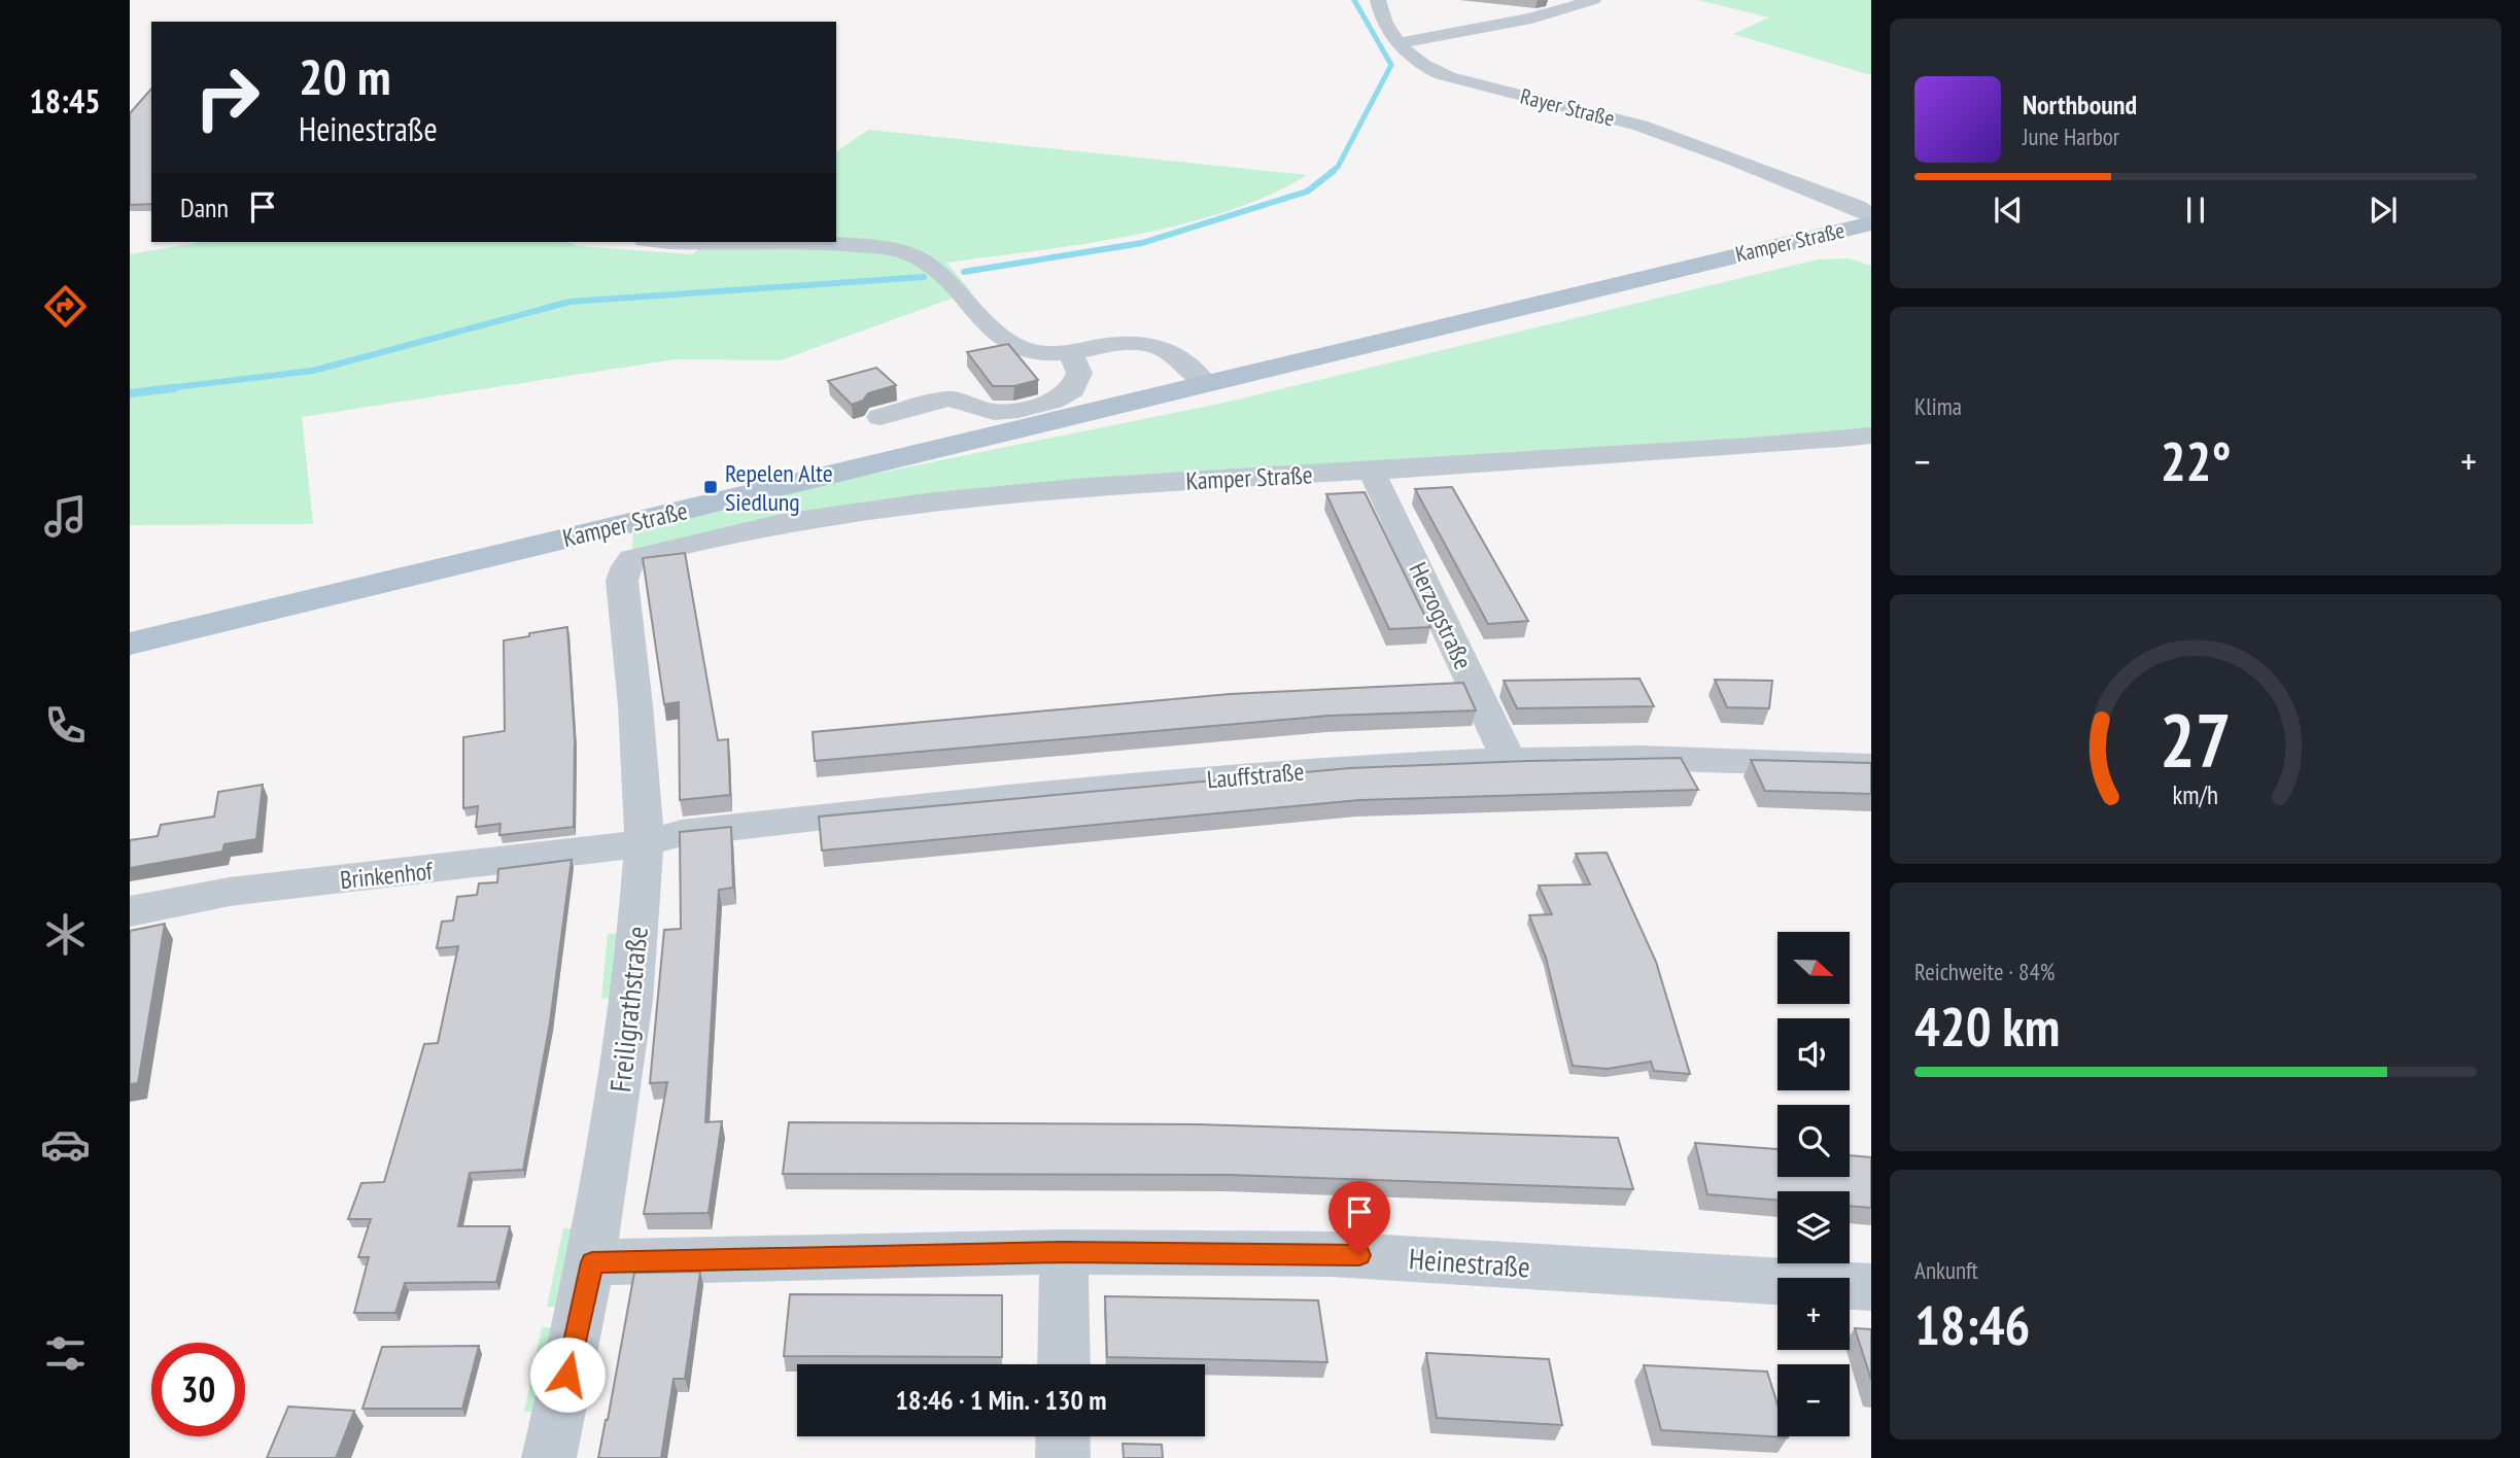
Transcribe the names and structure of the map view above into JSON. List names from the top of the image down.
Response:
{
  "streets": {
    "main road": ["Kamper Straße"],
    "street": [
      "Rayer Straße",
      "Herzogstraße",
      "Lauffstraße",
      "Brinkenhof",
      "Freiligrathstraße",
      "Heinestraße"
    ]
  },
  "crossings": [
    ["Rayer Straße", "Kamper Straße"],
    ["Kamper Straße", "Herzogstraße"],
    ["Kamper Straße", "Freiligrathstraße"],
    ["Herzogstraße", "Lauffstraße"],
    ["Lauffstraße", "Brinkenhof"],
    ["Lauffstraße", "Freiligrathstraße"],
    ["Brinkenhof", "Freiligrathstraße"],
    ["Freiligrathstraße", "Heinestraße"]
  ],
  "places": {
    "transit": ["Repelen Alte Siedlung"]
  },
  "north": "right",
  "page": {
    "tabs": "18:45",
    "turn": ["20 m", "Heinestraße"],
    "song": ["Northbound", "June Harbor"],
    "then": "Dann",
    "tile": [
      "Klima",
      ["Reichweite · 84%", "420 km"],
      ["Ankunft", "18:46"]
    ],
    "heat": ["−", "22°", "+"],
    "map_buttons": ["+", "−"],
    "limit": "30",
    "trip": "18:46 · 1 Min. · 130 m",
    "gauge": ["27", "km/h"]
  }
}
